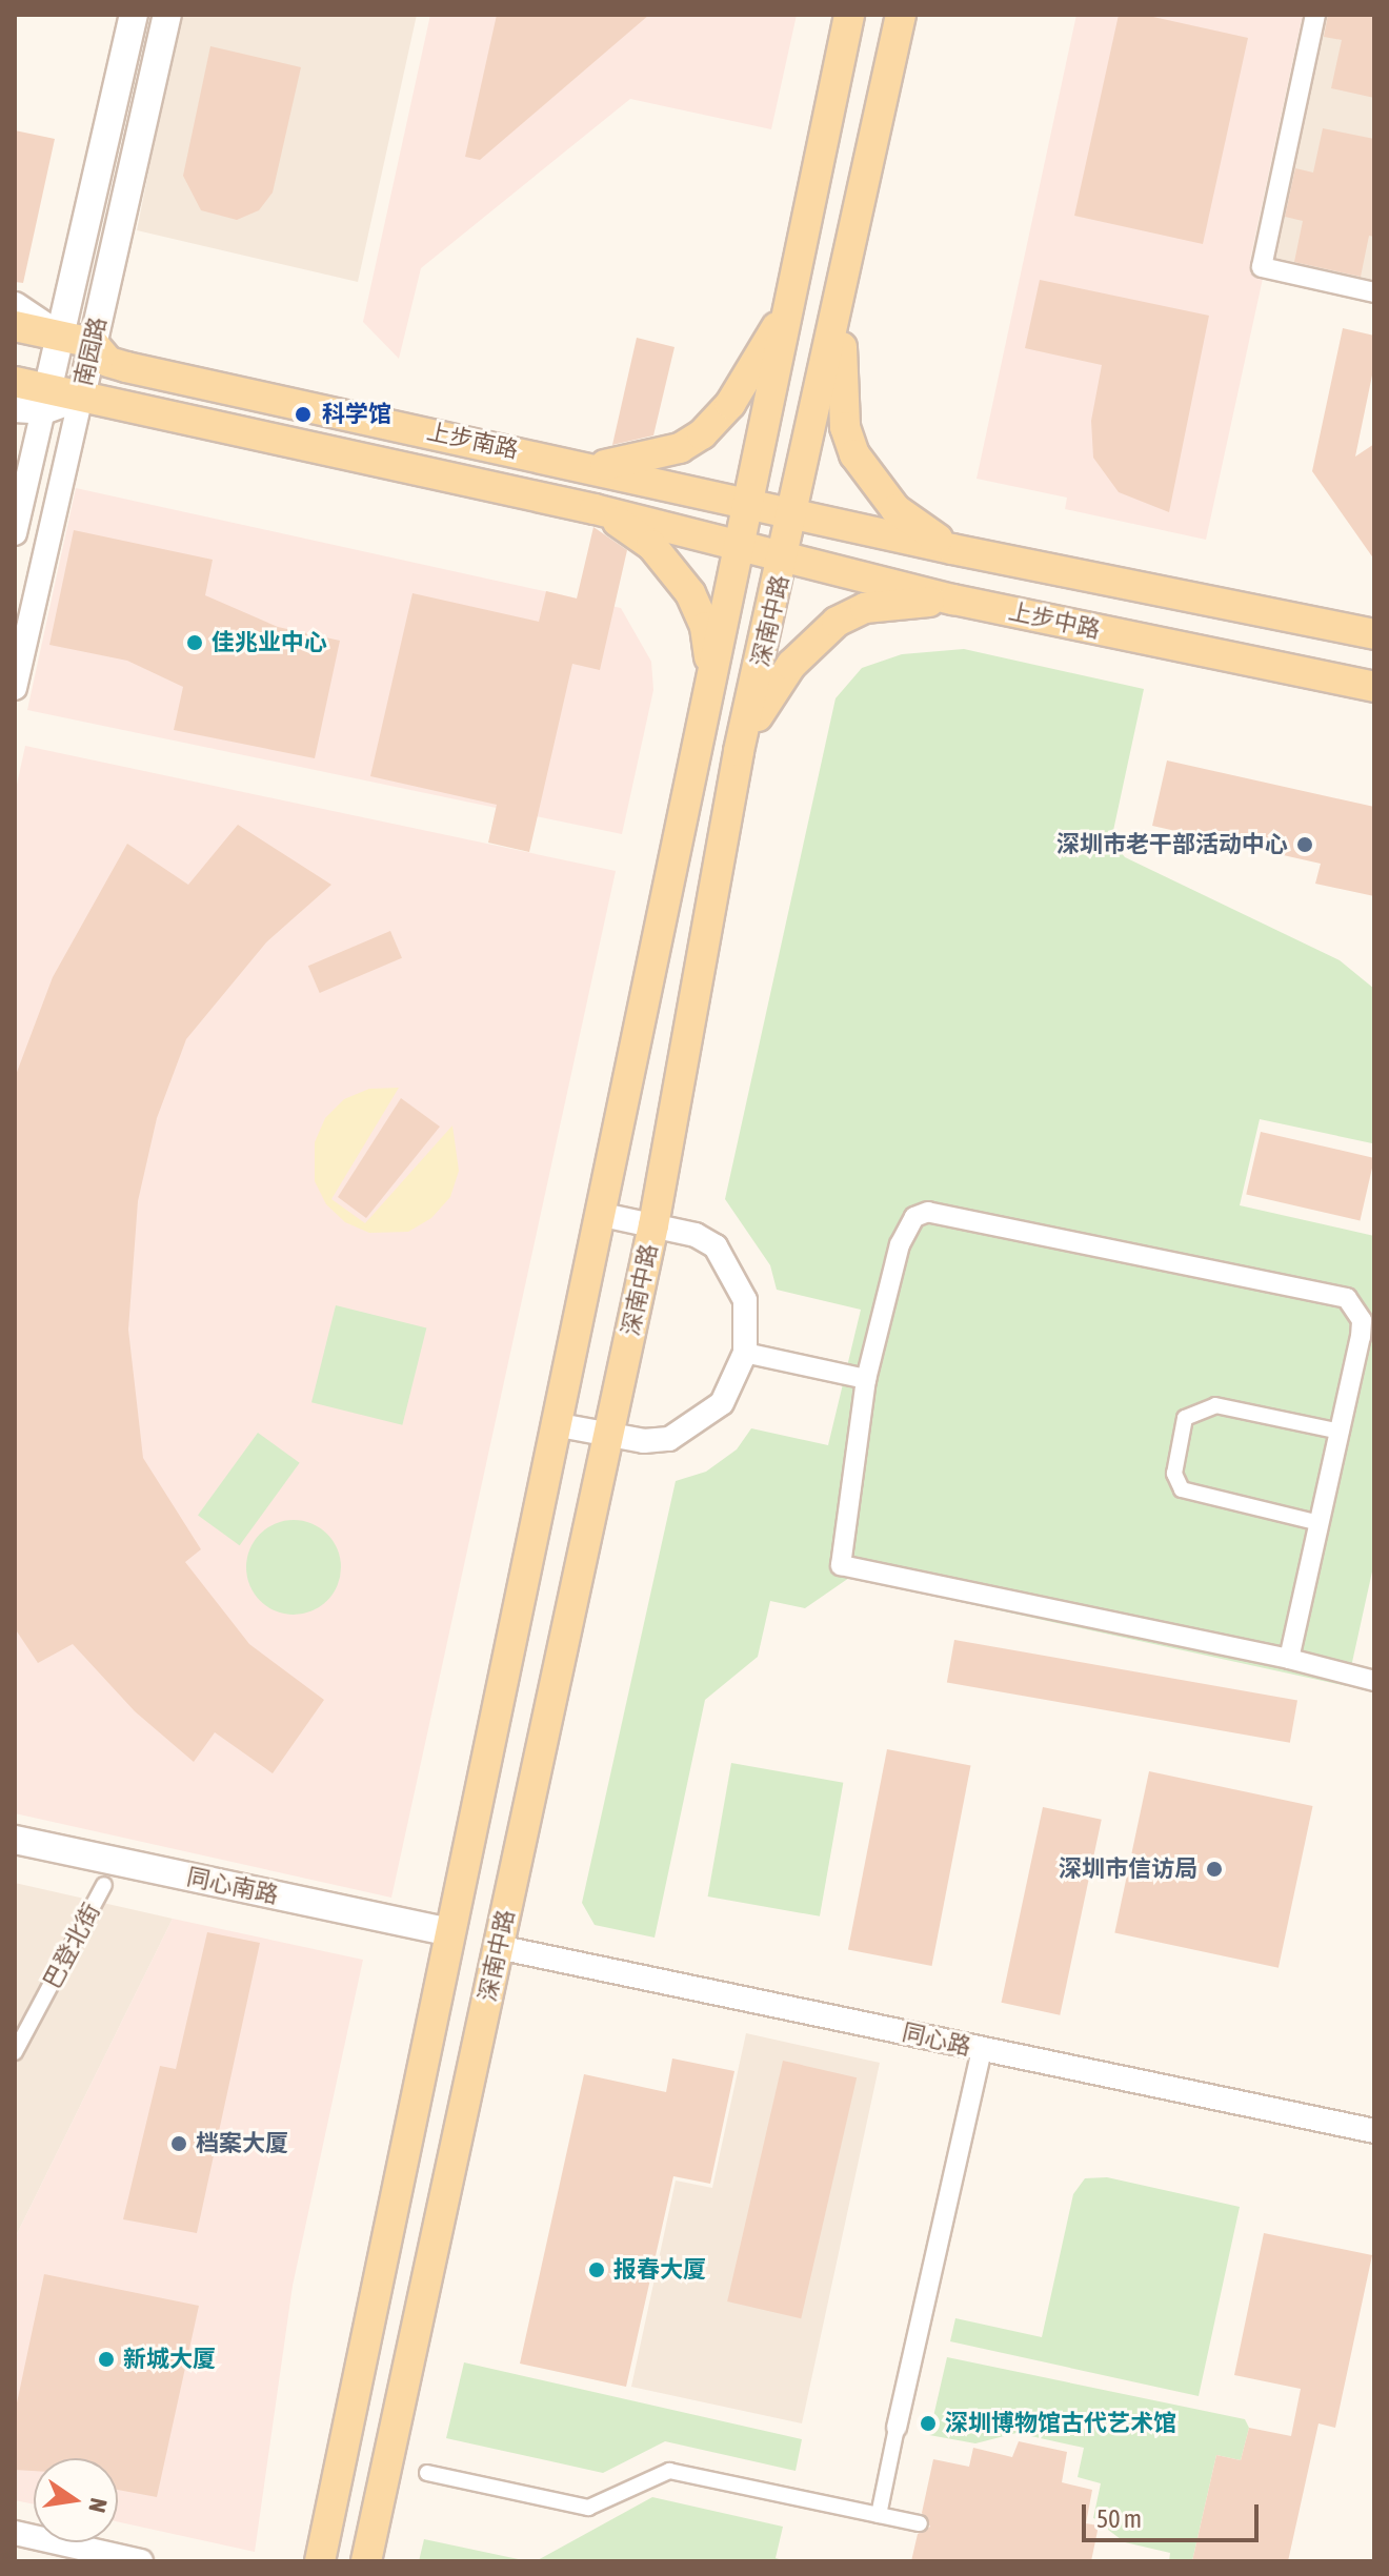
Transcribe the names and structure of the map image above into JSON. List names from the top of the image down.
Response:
{
  "streets": {
    "main road": [
      "南园路",
      "上步南路",
      "深南中路",
      "上步中路",
      "同心南路"
    ],
    "street": ["巴登北街", "同心路"]
  },
  "crossings": [
    ["南园路", "上步南路"],
    ["上步南路", "深南中路"],
    ["上步南路", "上步中路"],
    ["深南中路", "上步中路"],
    ["深南中路", "同心南路"],
    ["深南中路", "同心路"]
  ],
  "places": [
    "科学馆",
    "佳兆业中心",
    "深圳市老干部活动中心",
    "深圳市信访局",
    "档案大厦",
    "报春大厦",
    "新城大厦",
    "深圳博物馆古代艺术馆"
  ],
  "scale_bar": "50 m",
  "north": "right"
}
